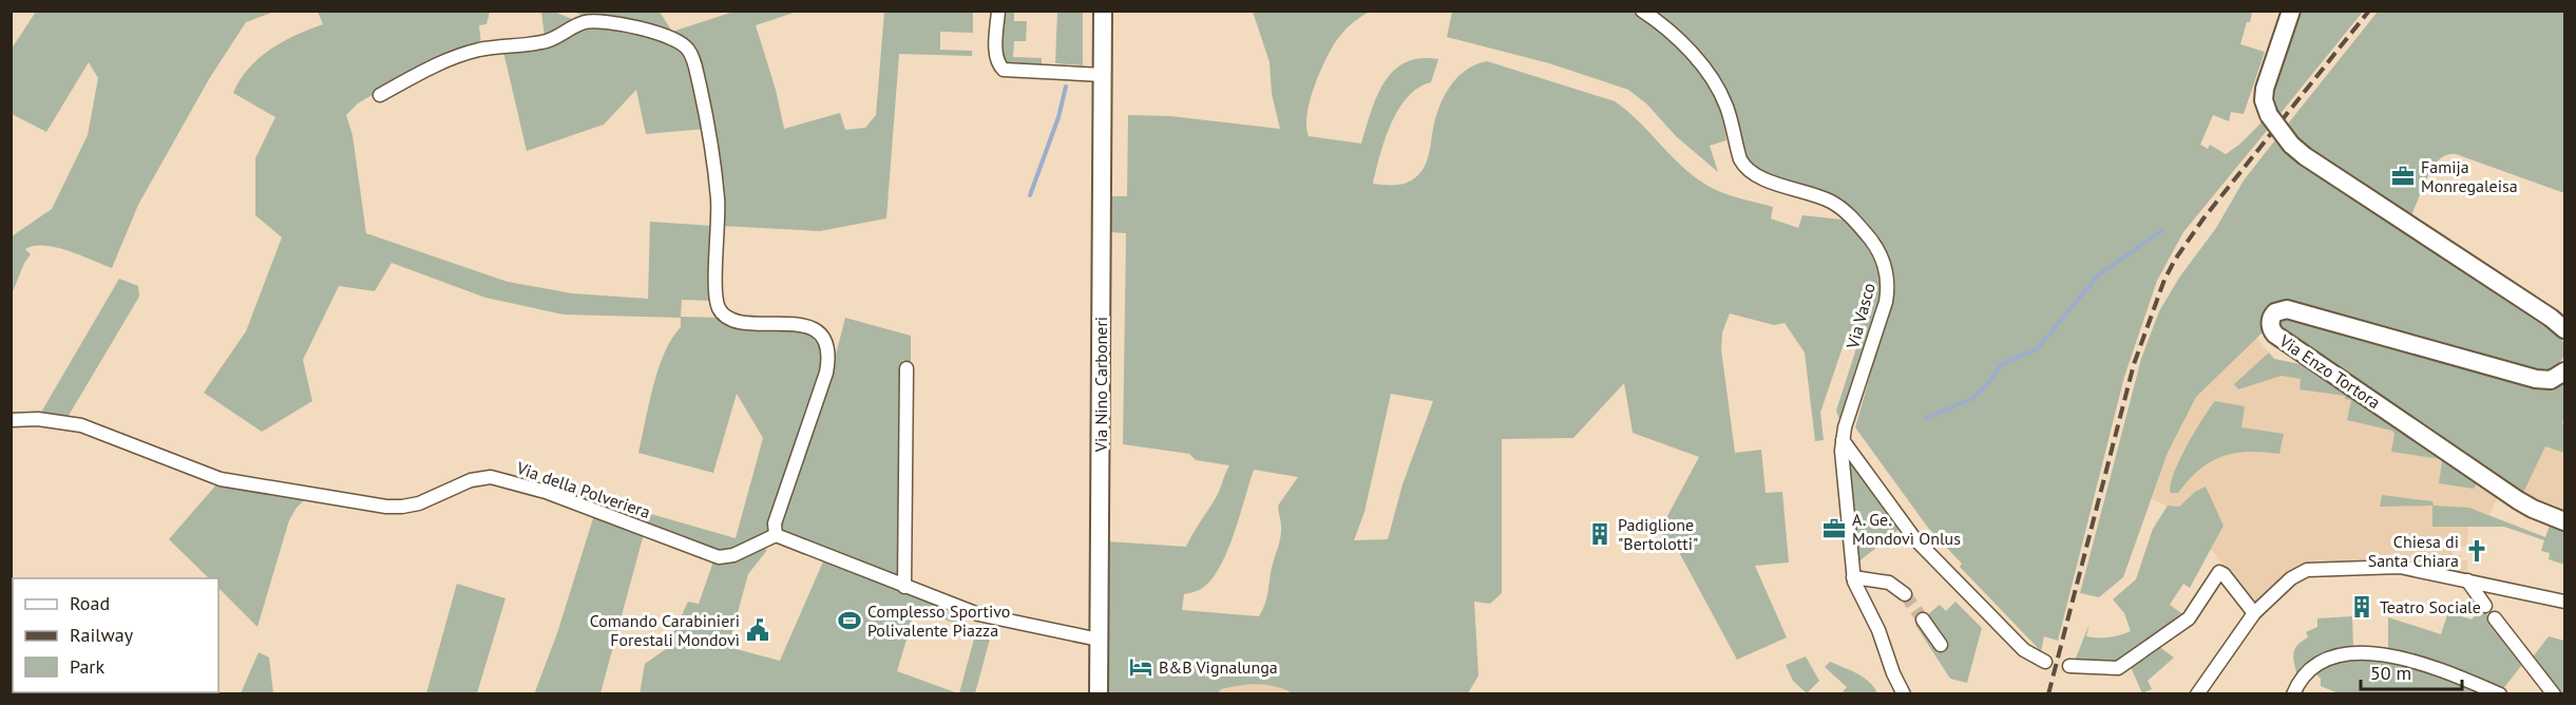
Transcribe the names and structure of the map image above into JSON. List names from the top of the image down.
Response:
{
  "streets": {
    "street": [
      "Via Vasco",
      "Via Enzo Tortora",
      "Via Nino Carboneri",
      "Via della Polveriera"
    ]
  },
  "places": {
    "office": ["Famija Monregaleisa", "A. Ge. Mondovì Onlus"],
    "building": ["Padiglione \"Bertolotti\"", "Teatro Sociale"],
    "church": ["Chiesa di Santa Chiara"],
    "sports": ["Complesso Sportivo Polivalente Piazza"],
    "public building": ["Comando Carabinieri Forestali Mondovì"],
    "hotel": ["B&B Vignalunga"]
  },
  "legend": ["Road", "Railway", "Park"],
  "scale_bar": "50 m"
}
